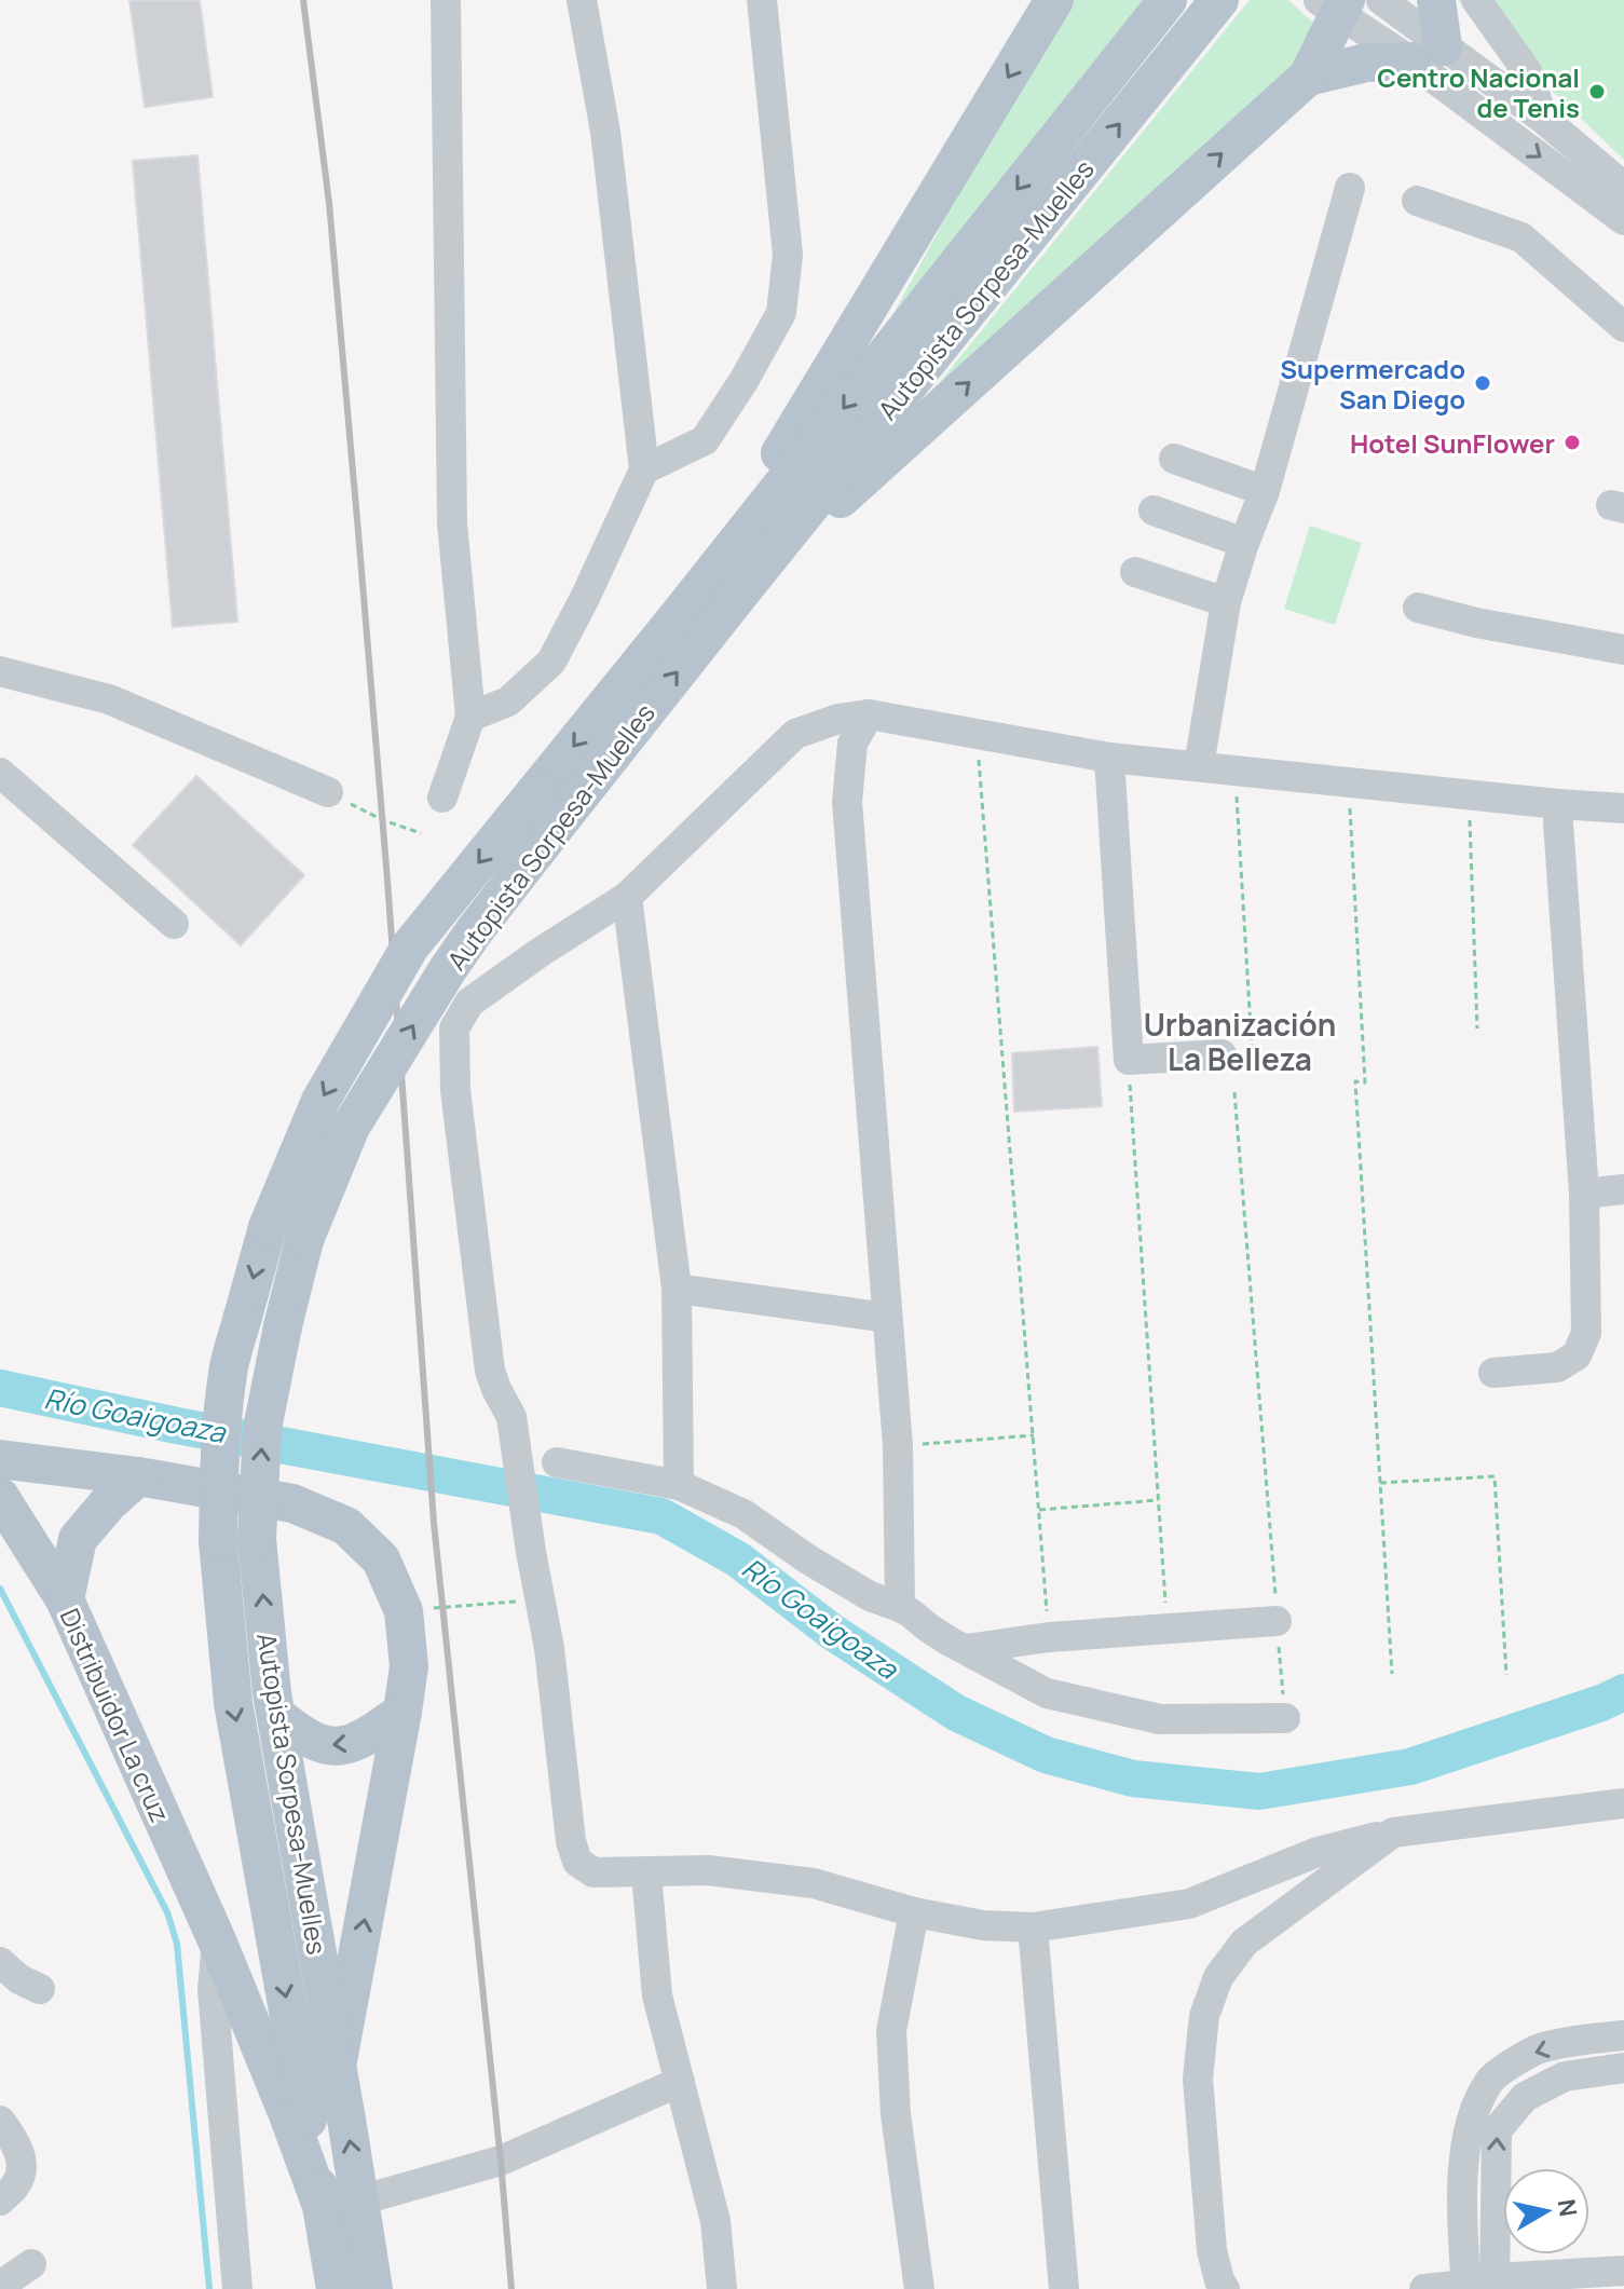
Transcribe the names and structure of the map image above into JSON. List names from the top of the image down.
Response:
{
  "streets": {
    "main road": ["Autopista Sorpesa-Muelles", "Distribuidor La cruz"]
  },
  "crossings": [
    ["Autopista Sorpesa-Muelles", "Distribuidor La cruz"]
  ],
  "districts": ["Urbanización La Belleza"],
  "water": ["Río Goaigoaza"],
  "places": ["Centro Nacional de Tenis", "Supermercado San Diego", "Hotel SunFlower"],
  "north": "right"
}
